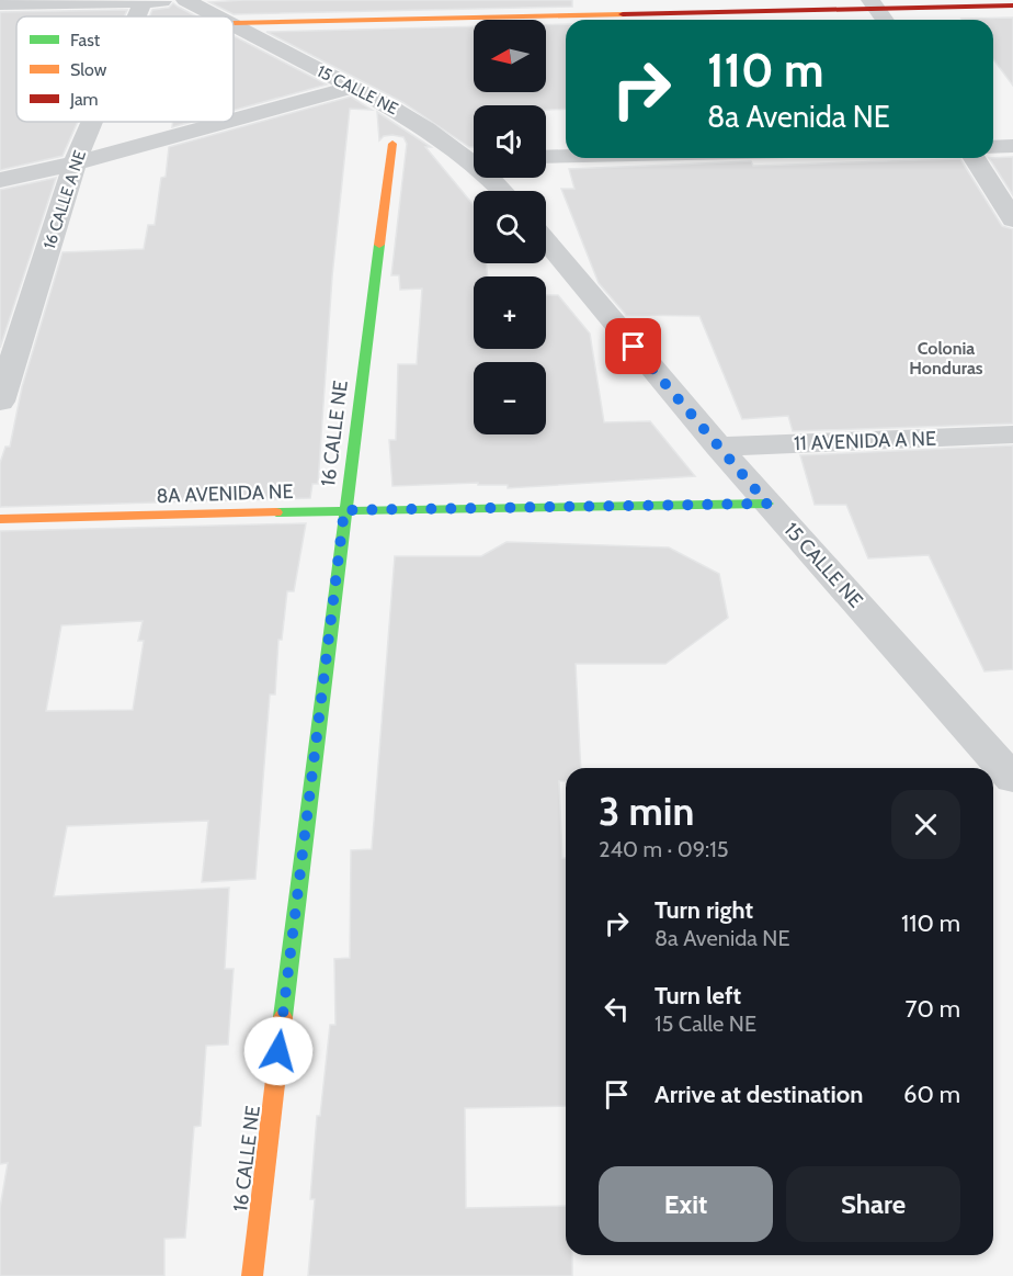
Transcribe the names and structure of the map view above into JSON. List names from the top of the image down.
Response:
{
  "streets": {
    "street": [
      "15 CALLE NE",
      "16 CALLE A NE",
      "16 CALLE NE",
      "11 AVENIDA A NE",
      "8A AVENIDA NE"
    ]
  },
  "crossings": [
    ["15 CALLE NE", "11 AVENIDA A NE"],
    ["15 CALLE NE", "8A AVENIDA NE"],
    ["16 CALLE NE", "8A AVENIDA NE"]
  ],
  "districts": ["Colonia Honduras"],
  "legend": ["Fast", "Slow", "Jam"],
  "north": "left",
  "page": {
    "map_buttons": ["+", "−"],
    "turn": ["110 m", "8a Avenida NE"],
    "heading": ["3 min", "240 m · 09:15"],
    "list": [
      {
        "name": "Turn right",
        "note": "8a Avenida NE",
        "value": "110 m"
      },
      {
        "name": "Turn left",
        "note": "15 Calle NE",
        "value": "70 m"
      },
      {
        "name": "Arrive at destination",
        "value": "60 m"
      }
    ],
    "buttons": ["Exit", "Share"]
  }
}
